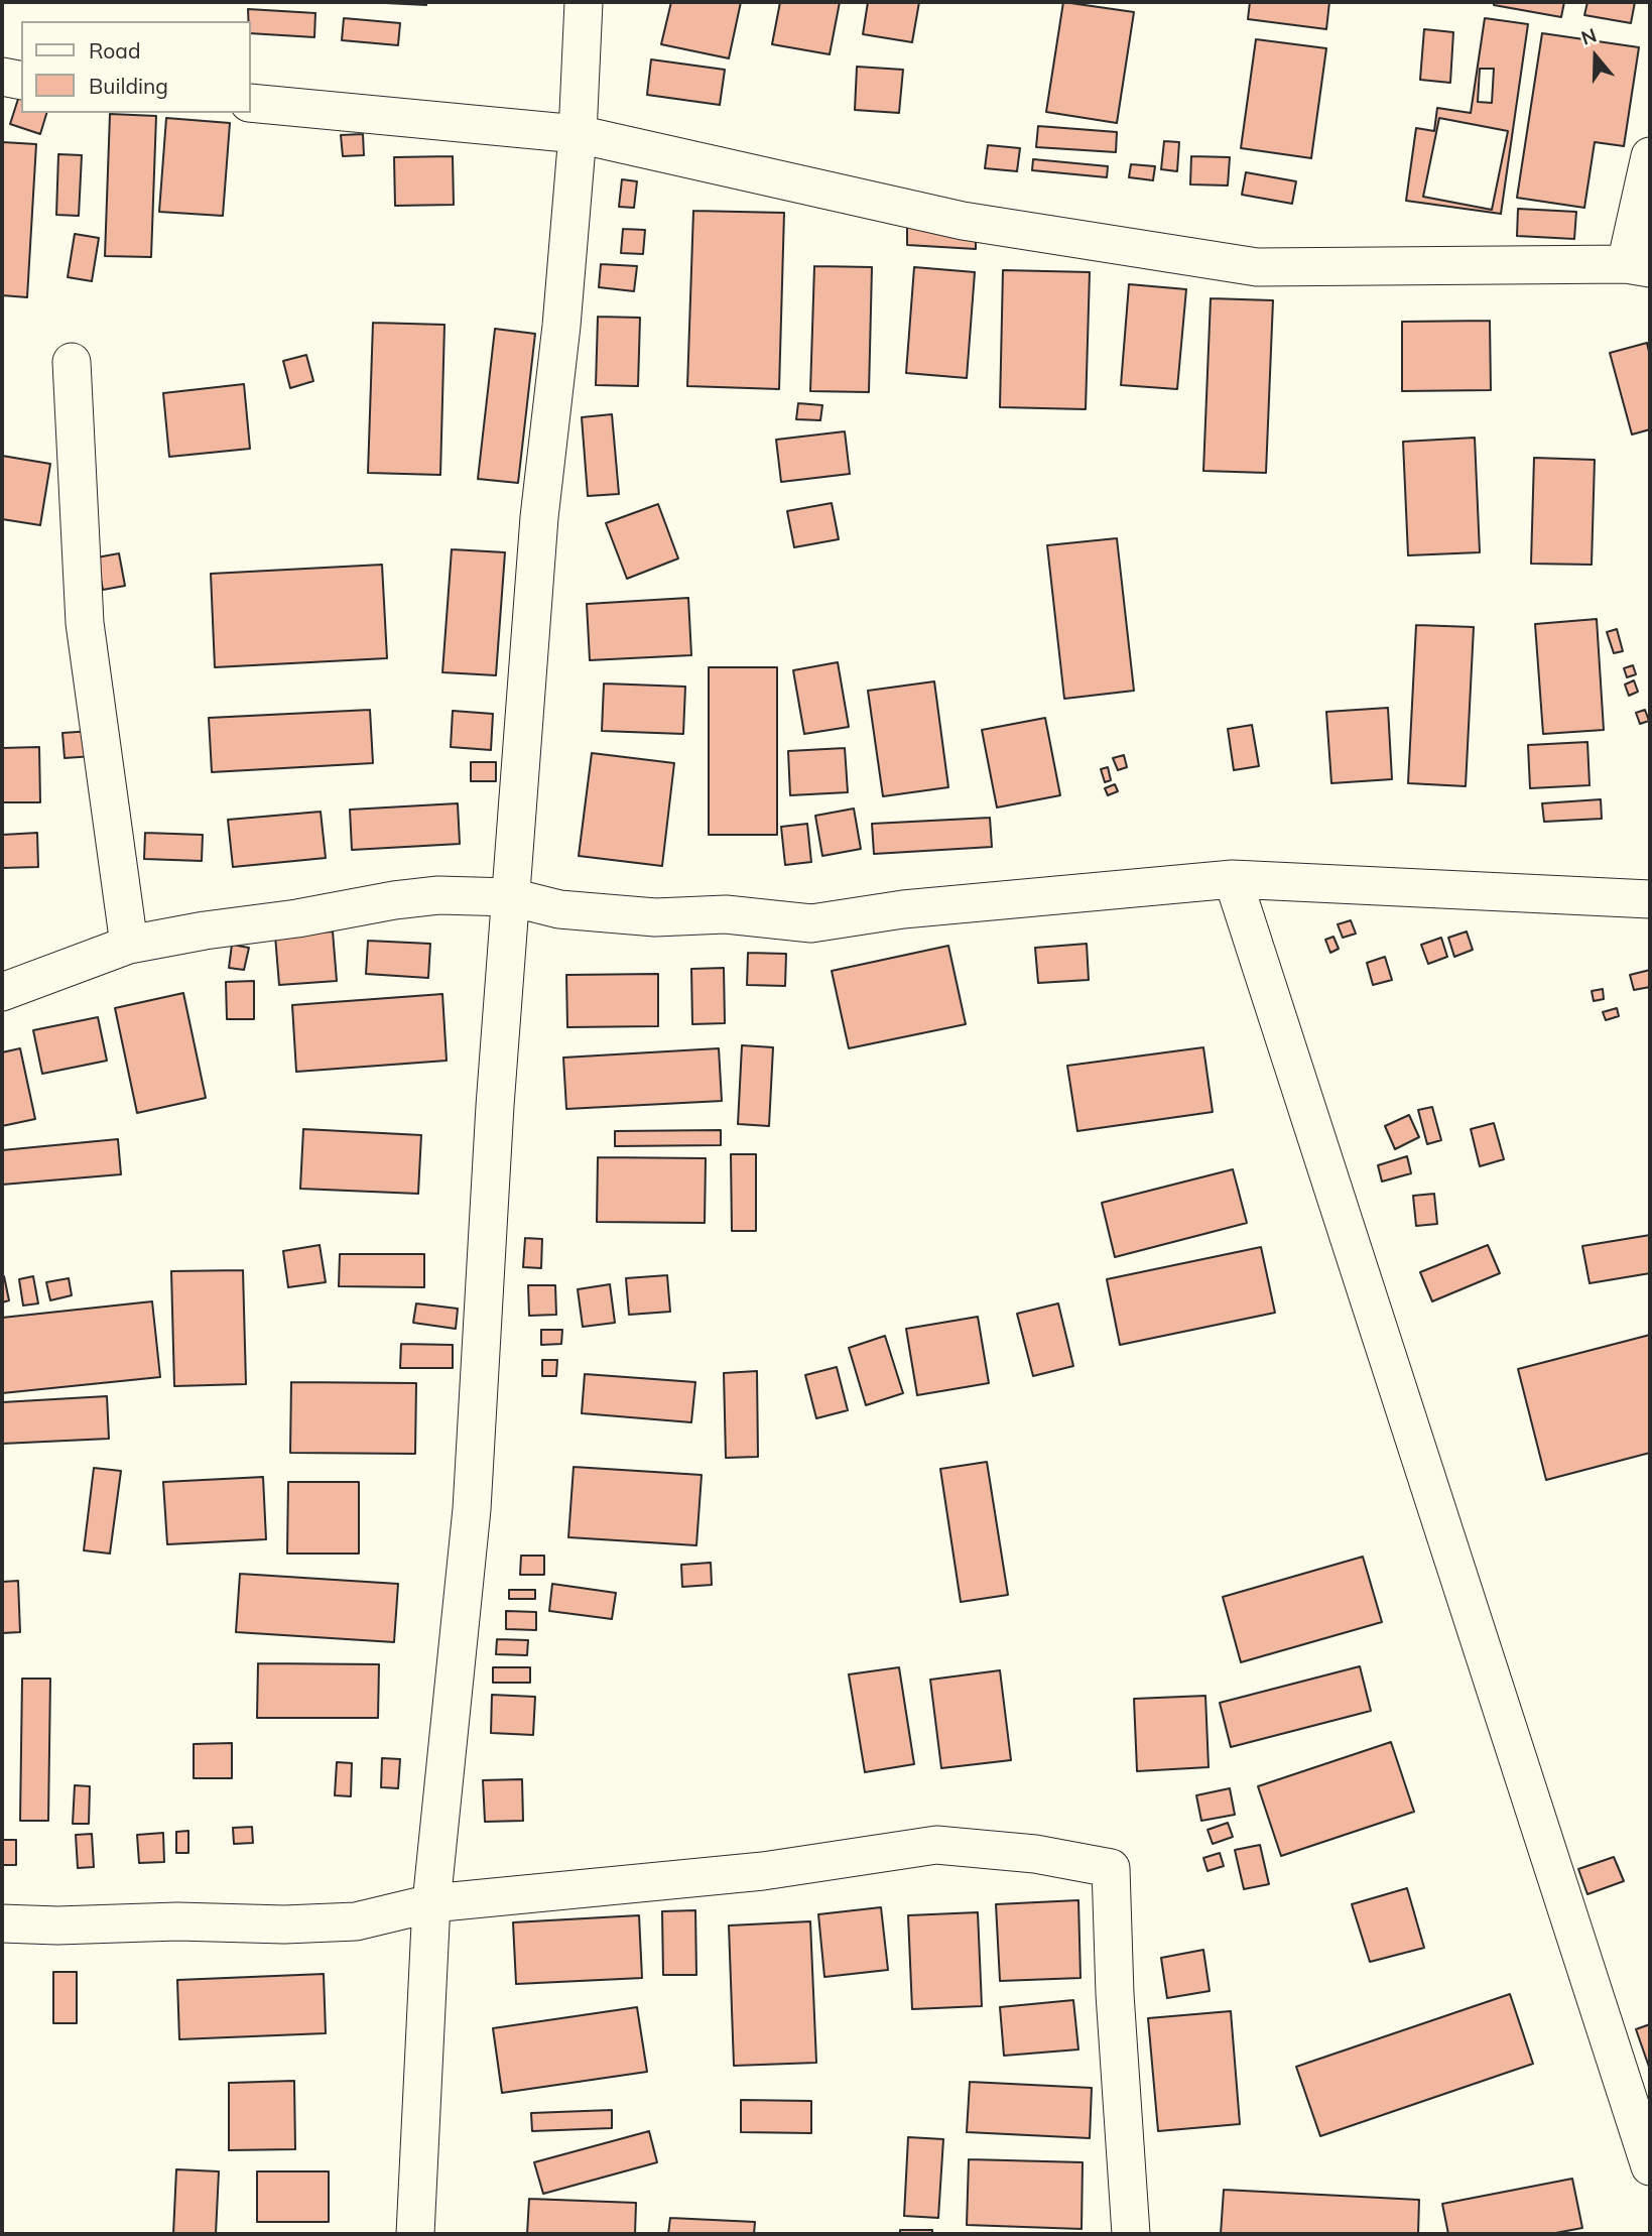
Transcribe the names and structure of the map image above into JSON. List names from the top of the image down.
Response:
{
  "legend": ["Road", "Building"],
  "north": "top"
}
